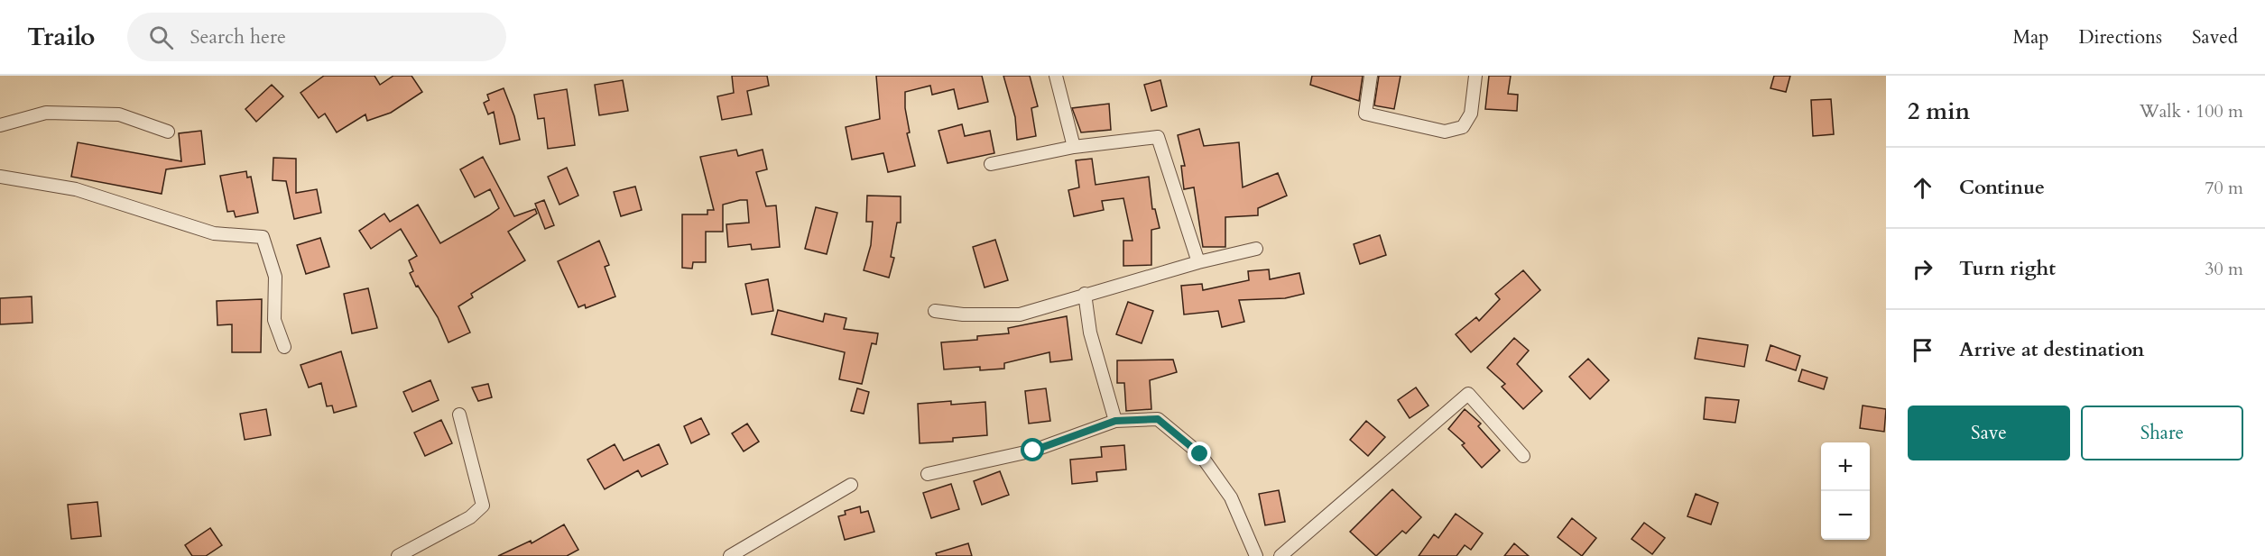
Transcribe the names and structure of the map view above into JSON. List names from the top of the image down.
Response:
{
  "page": {
    "header": "Trailo",
    "search": "Search here",
    "nav": ["Map", "Directions", "Saved"],
    "heading": ["2 min", "Walk · 100 m"],
    "list": [
      ["Continue", "70 m"],
      ["Turn right", "30 m"],
      "Arrive at destination"
    ],
    "buttons": ["Save", "Share"],
    "map_buttons": ["+", "−"]
  }
}
